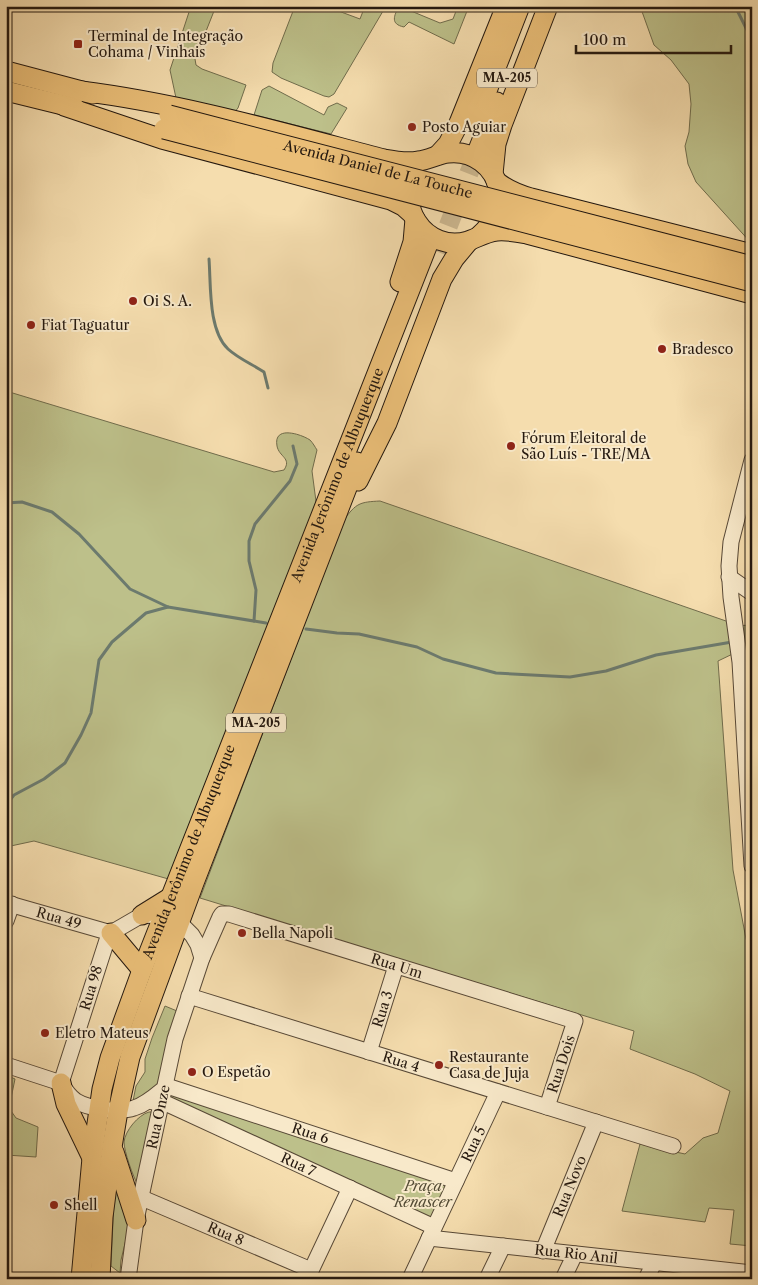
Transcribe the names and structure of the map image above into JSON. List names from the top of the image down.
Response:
{
  "streets": {
    "main road": ["MA-205", "Avenida Daniel de La Touche", "Avenida Jerônimo de Albuquerque"],
    "street": [
      "Rua 49",
      "Rua Um",
      "Rua 98",
      "Rua 3",
      "Rua 4",
      "Rua Dois",
      "Rua Onze",
      "Rua 6",
      "Rua 5",
      "Rua 7",
      "Rua Novo",
      "Rua 8",
      "Rua Rio Anil"
    ]
  },
  "crossings": [
    ["Rua 49", "Rua 98"],
    ["Rua Um", "Rua 3"],
    ["Rua Um", "Rua Dois"],
    ["Rua Um", "Rua Onze"],
    ["Rua 3", "Rua 4"],
    ["Rua 4", "Rua Dois"],
    ["Rua 4", "Rua Onze"],
    ["Rua 4", "Rua 5"],
    ["Rua 4", "Rua Novo"],
    ["Rua Onze", "Rua 6"],
    ["Rua Onze", "Rua 7"],
    ["Rua Onze", "Rua 8"],
    ["Rua 6", "Rua 5"],
    ["Rua 5", "Rua 7"],
    ["Rua 5", "Rua Rio Anil"],
    ["Rua 7", "Rua Rio Anil"],
    ["Rua Novo", "Rua Rio Anil"]
  ],
  "parks": ["Praça Renascer"],
  "places": {
    "transit": ["Terminal de Integração Cohama / Vinhais"],
    "other": [
      "Posto Aguiar",
      "Oi S. A.",
      "Fiat Taguatur",
      "Bradesco",
      "Fórum Eleitoral de São Luís - TRE/MA",
      "Bella Napoli",
      "Eletro Mateus",
      "Restaurante Casa de Juja",
      "O Espetão",
      "Shell"
    ]
  },
  "scale_bar": "100 m"
}
